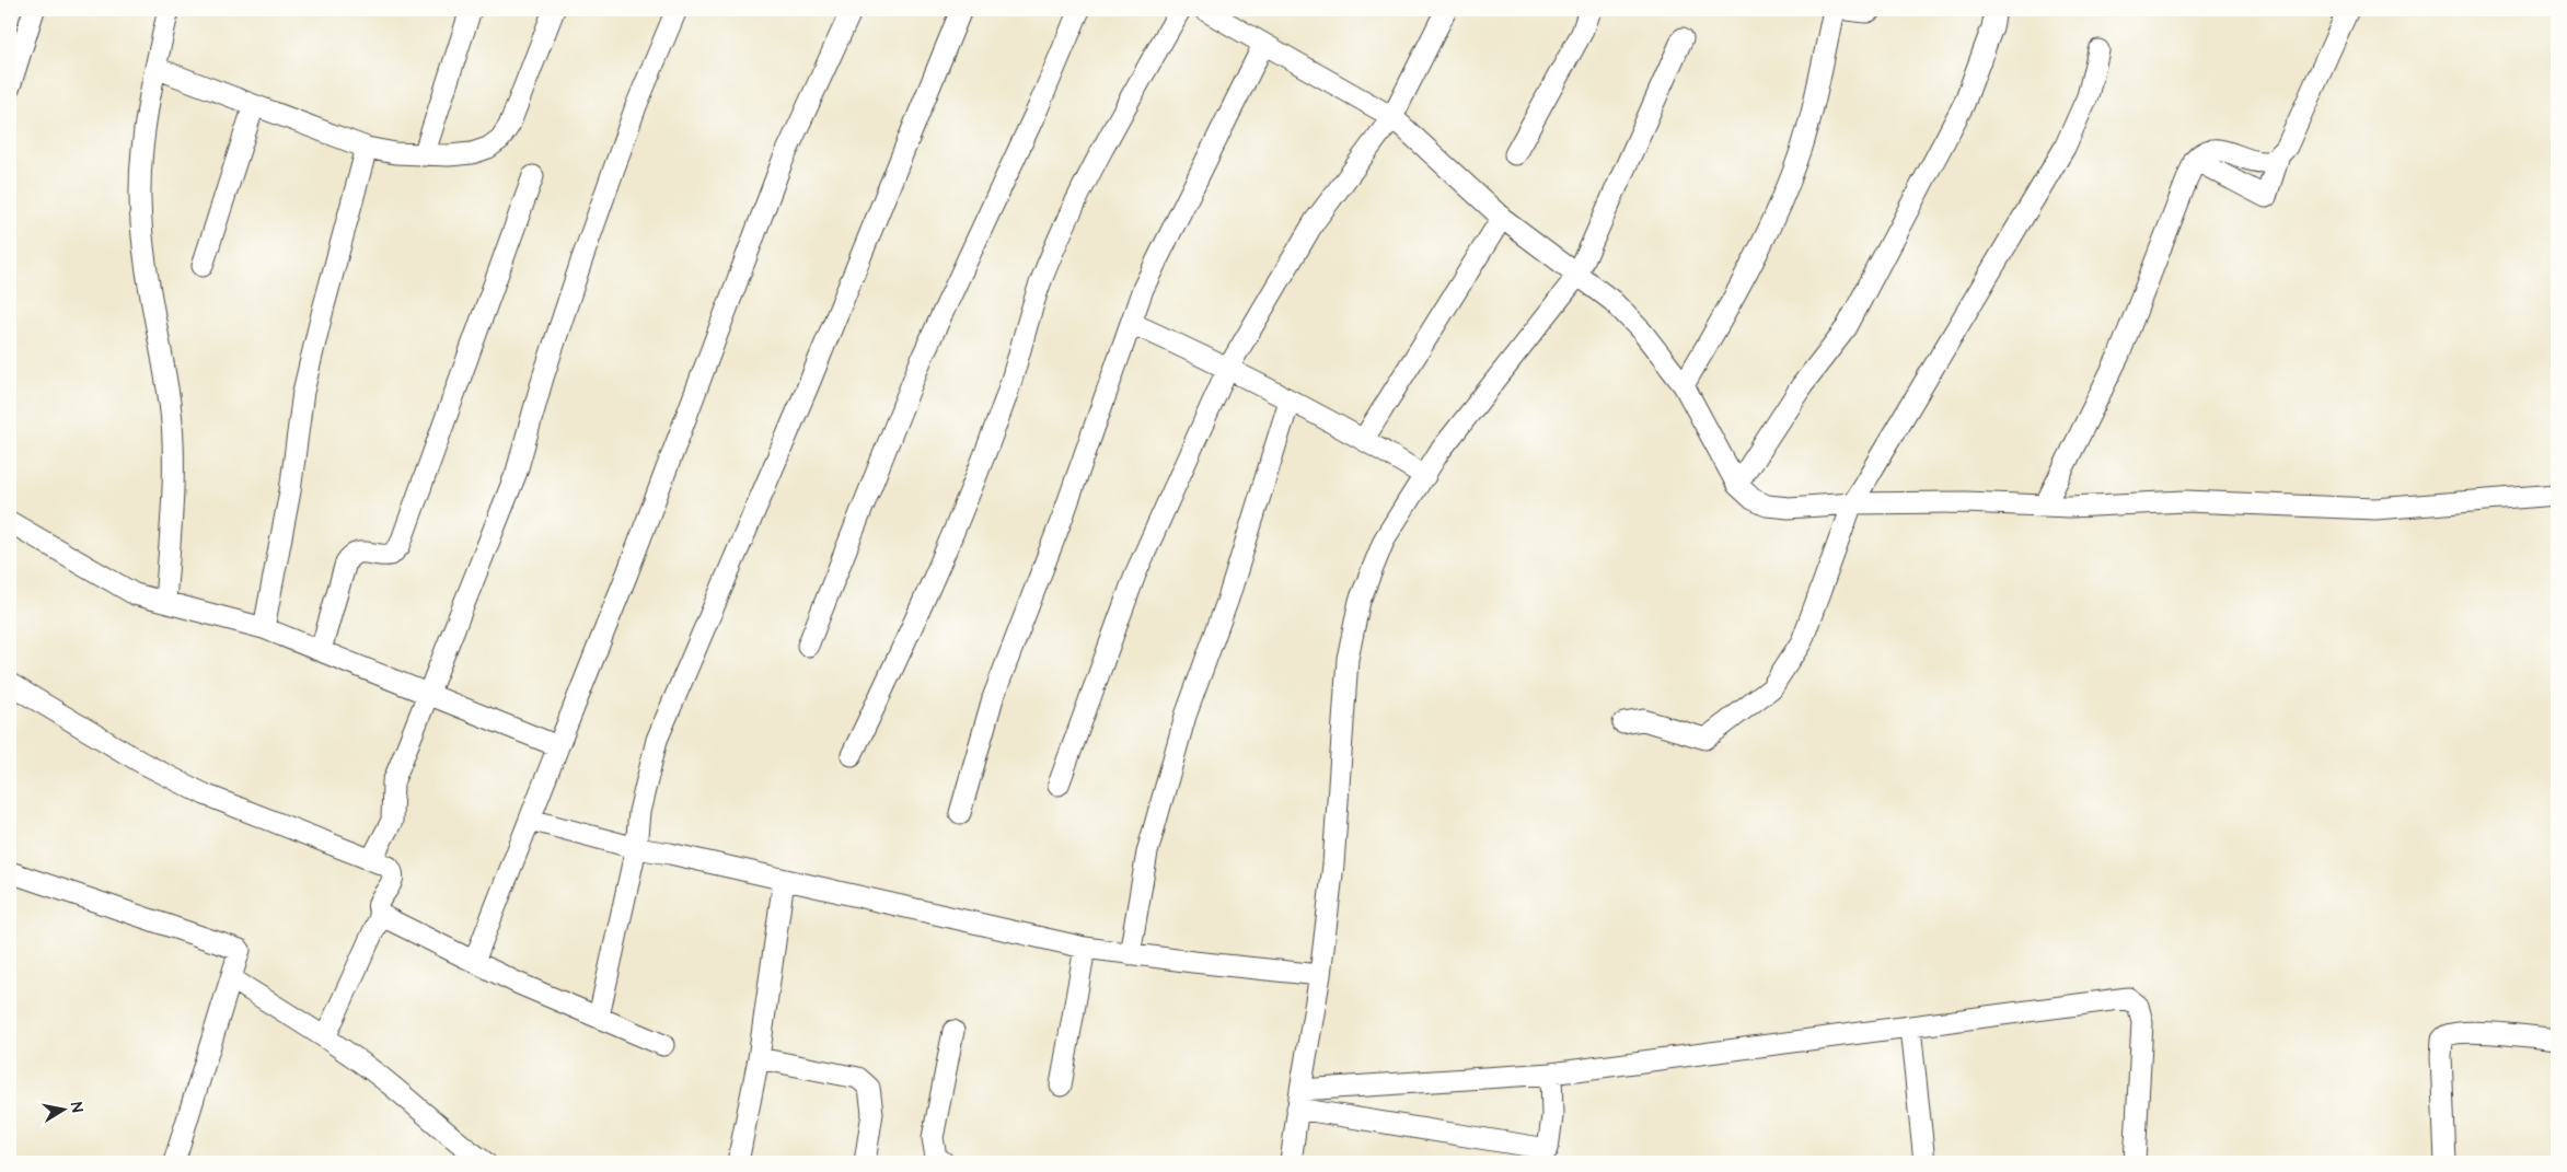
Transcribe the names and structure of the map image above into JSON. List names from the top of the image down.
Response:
{
  "north": "right"
}
